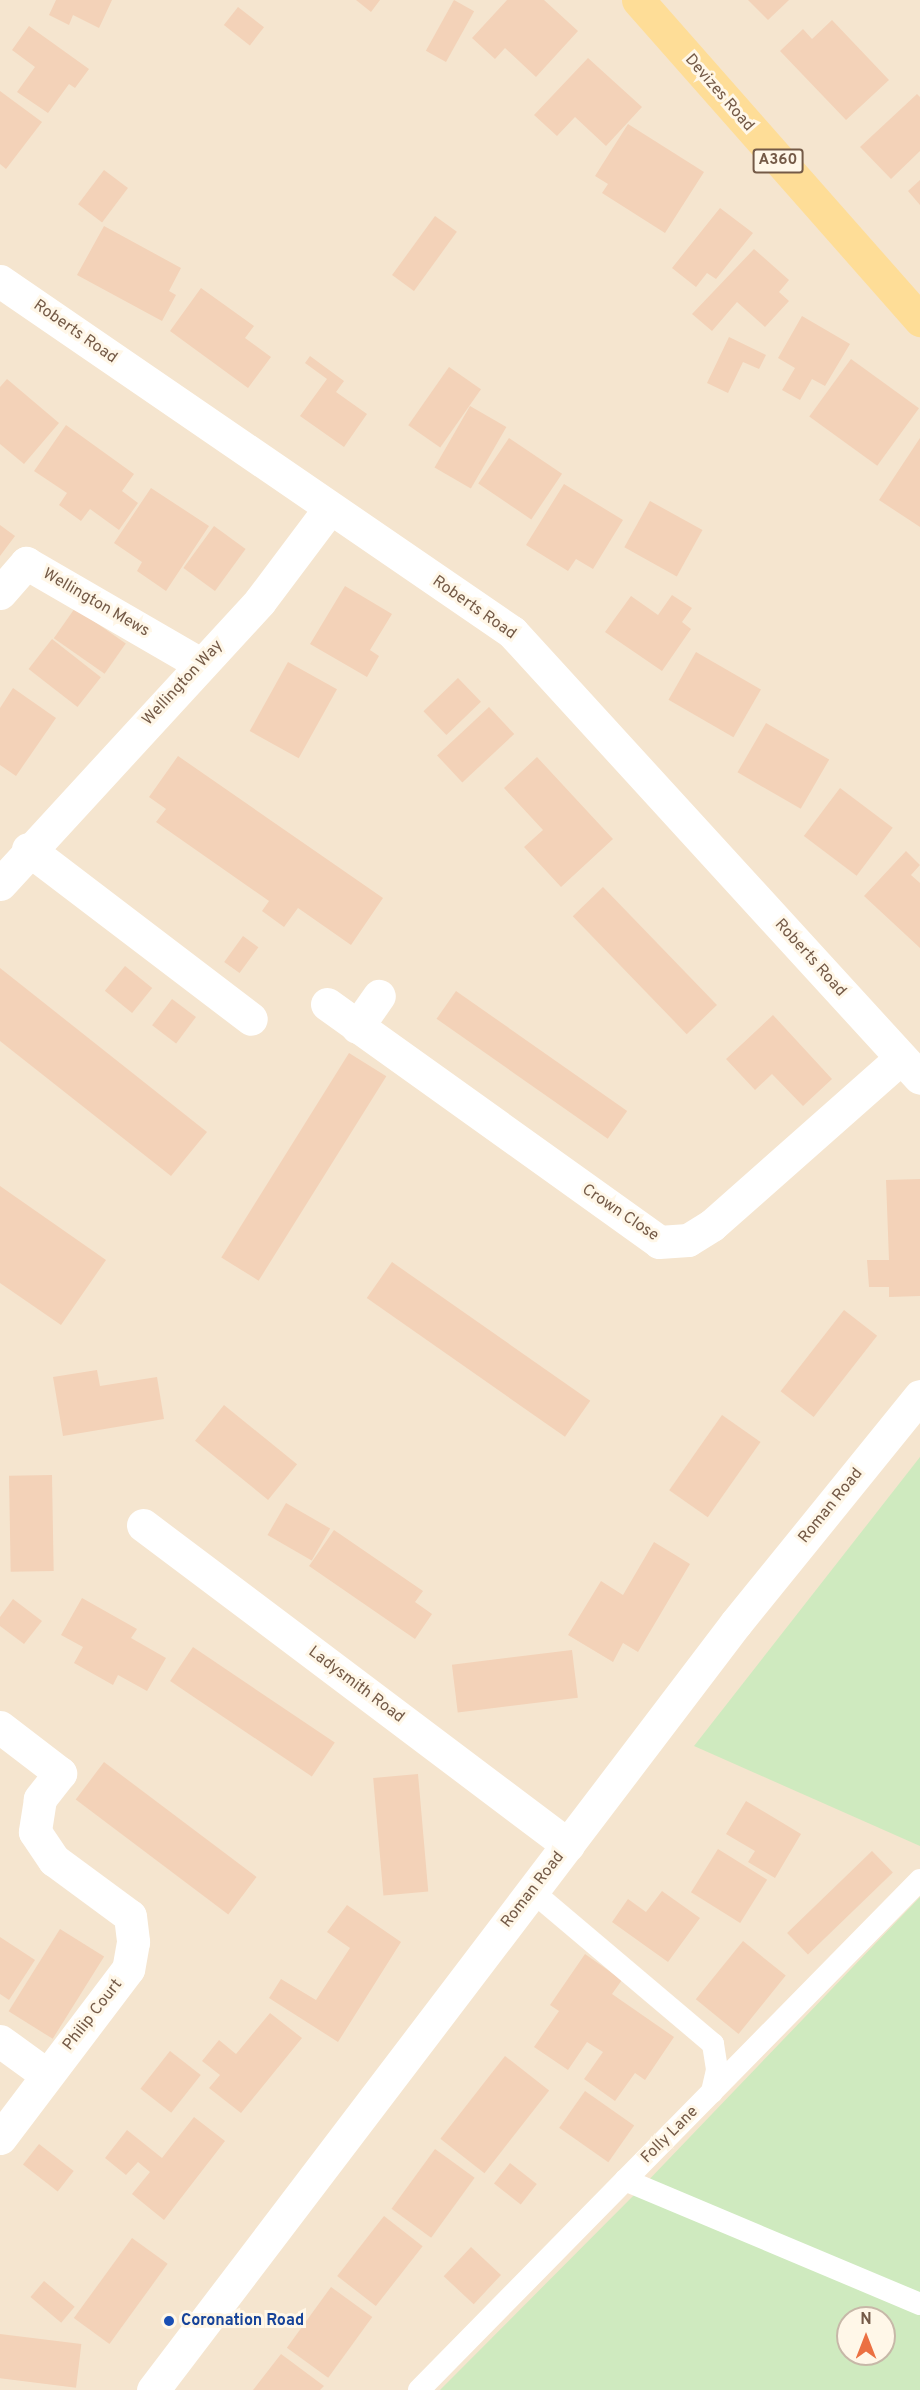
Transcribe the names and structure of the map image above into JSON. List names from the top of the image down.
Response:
{
  "streets": {
    "main road": ["Devizes Road", "A360"],
    "street": [
      "Roberts Road",
      "Wellington Mews",
      "Wellington Way",
      "Crown Close",
      "Roman Road",
      "Ladysmith Road",
      "Philip Court"
    ],
    "lane": ["Folly Lane"]
  },
  "crossings": [
    ["Roberts Road", "Wellington Way"],
    ["Roberts Road", "Crown Close"],
    ["Wellington Mews", "Wellington Way"],
    ["Roman Road", "Ladysmith Road"]
  ],
  "places": ["Coronation Road"],
  "north": "top"
}
